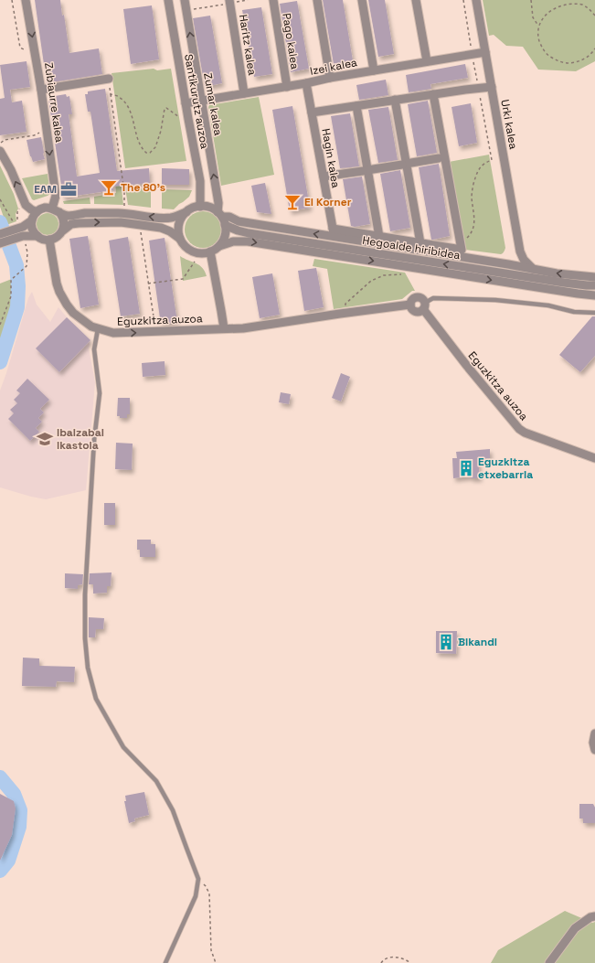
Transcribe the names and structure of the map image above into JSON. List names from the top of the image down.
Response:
{
  "streets": {
    "street": [
      "Pago kalea",
      "Haritz kalea",
      "Izei kalea",
      "Santikurutz auzoa",
      "Zubiaurre kalea",
      "Zumar kalea",
      "Urki kalea",
      "Hagin kalea",
      "Hegoalde hiribidea",
      "Eguzkitza auzoa"
    ]
  },
  "crossings": [
    ["Pago kalea", "Izei kalea"],
    ["Haritz kalea", "Izei kalea"],
    ["Izei kalea", "Santikurutz auzoa"],
    ["Izei kalea", "Zumar kalea"],
    ["Izei kalea", "Urki kalea"],
    ["Izei kalea", "Hagin kalea"],
    ["Santikurutz auzoa", "Zumar kalea"],
    ["Santikurutz auzoa", "Hegoalde hiribidea"],
    ["Zumar kalea", "Hegoalde hiribidea"],
    ["Hagin kalea", "Hegoalde hiribidea"]
  ],
  "one_way": ["Zubiaurre kalea", "Zumar kalea"],
  "places": {
    "bar": ["The 80's", "El Korner"],
    "office": ["EAM"],
    "school or university": ["Ibaizabal ikastola"],
    "building": ["Eguzkitza etxebarria", "Bikandi"]
  }
}
